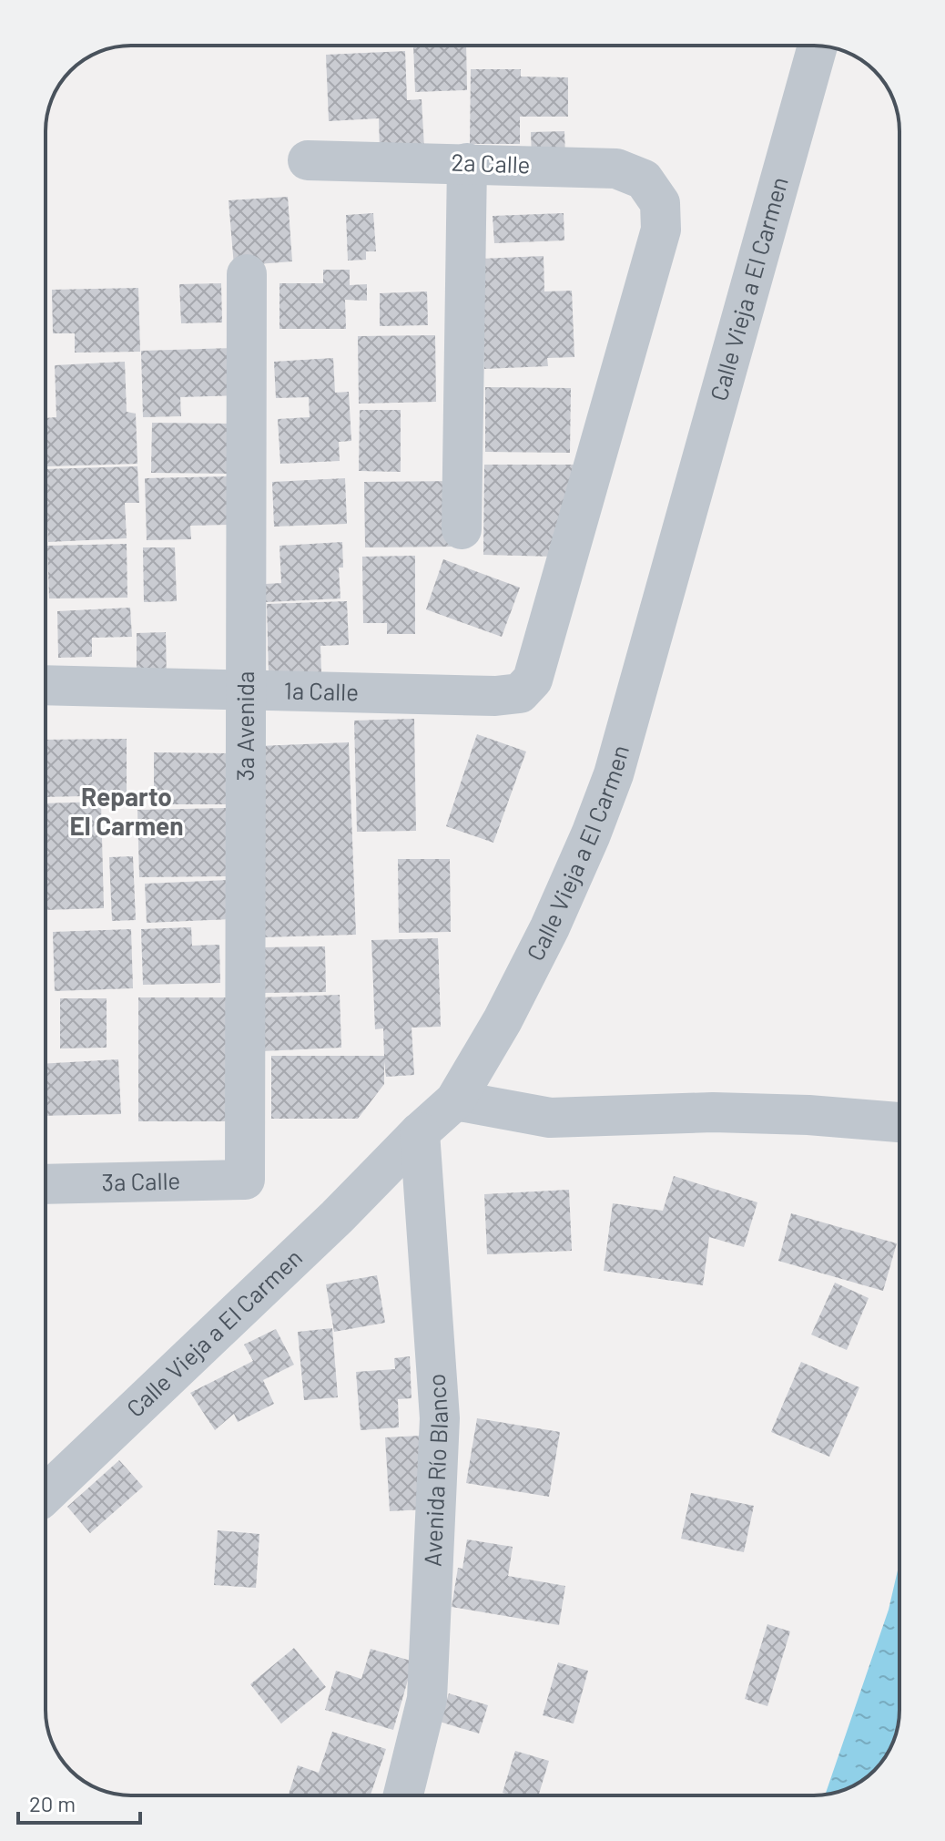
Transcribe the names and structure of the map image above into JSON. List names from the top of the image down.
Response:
{
  "streets": {
    "street": [
      "2a Calle",
      "Calle Vieja a El Carmen",
      "1a Calle",
      "3a Avenida",
      "3a Calle",
      "Avenida Río Blanco"
    ]
  },
  "crossings": [
    ["2a Calle", "1a Calle"],
    ["Calle Vieja a El Carmen", "Avenida Río Blanco"],
    ["1a Calle", "3a Avenida"],
    ["3a Avenida", "3a Calle"]
  ],
  "districts": ["Reparto El Carmen"],
  "scale_bar": "20 m"
}
